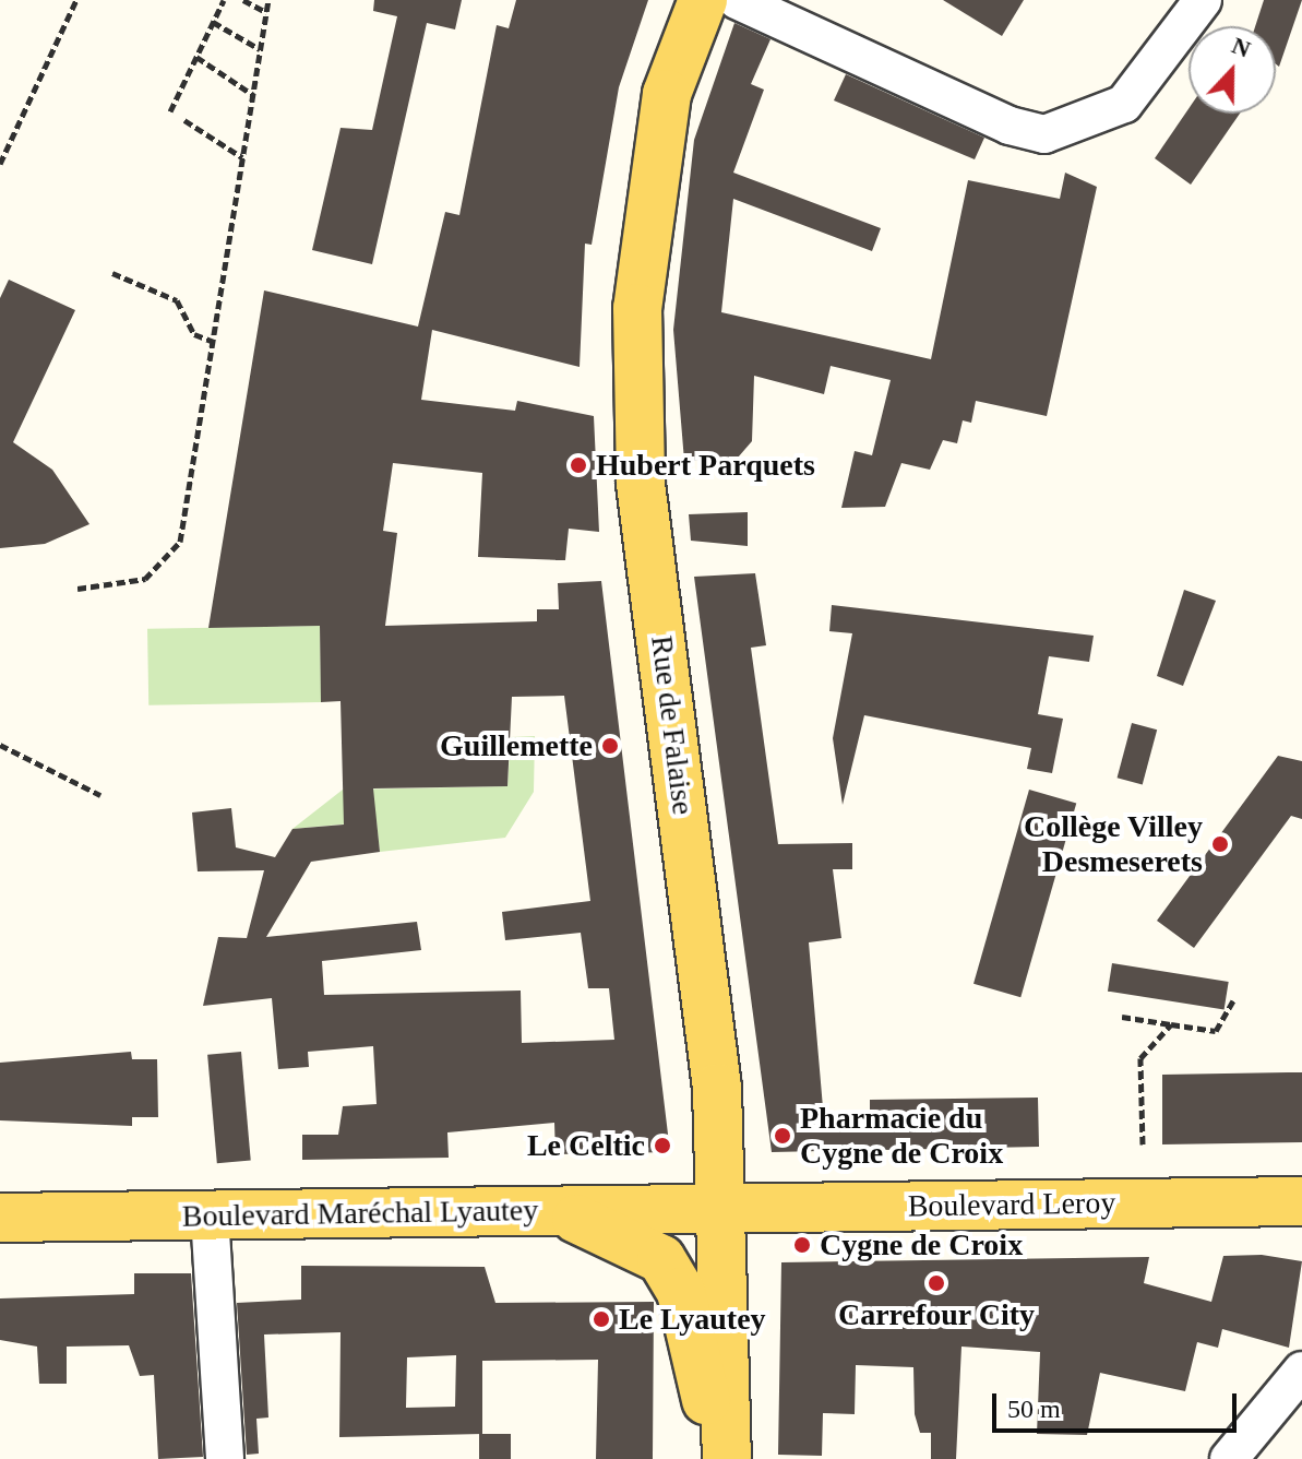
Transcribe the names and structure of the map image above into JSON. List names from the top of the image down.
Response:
{
  "streets": {
    "main road": ["Rue de Falaise", "Boulevard Leroy", "Boulevard Maréchal Lyautey"]
  },
  "crossings": [
    ["Rue de Falaise", "Boulevard Leroy"],
    ["Rue de Falaise", "Boulevard Maréchal Lyautey"],
    ["Boulevard Leroy", "Boulevard Maréchal Lyautey"]
  ],
  "places": [
    "Hubert Parquets",
    "Guillemette",
    "Collège Villey Desmeserets",
    "Pharmacie du Cygne de Croix",
    "Le Celtic",
    "Cygne de Croix",
    "Carrefour City",
    "Le Lyautey"
  ],
  "scale_bar": "50 m",
  "north": "top"
}
